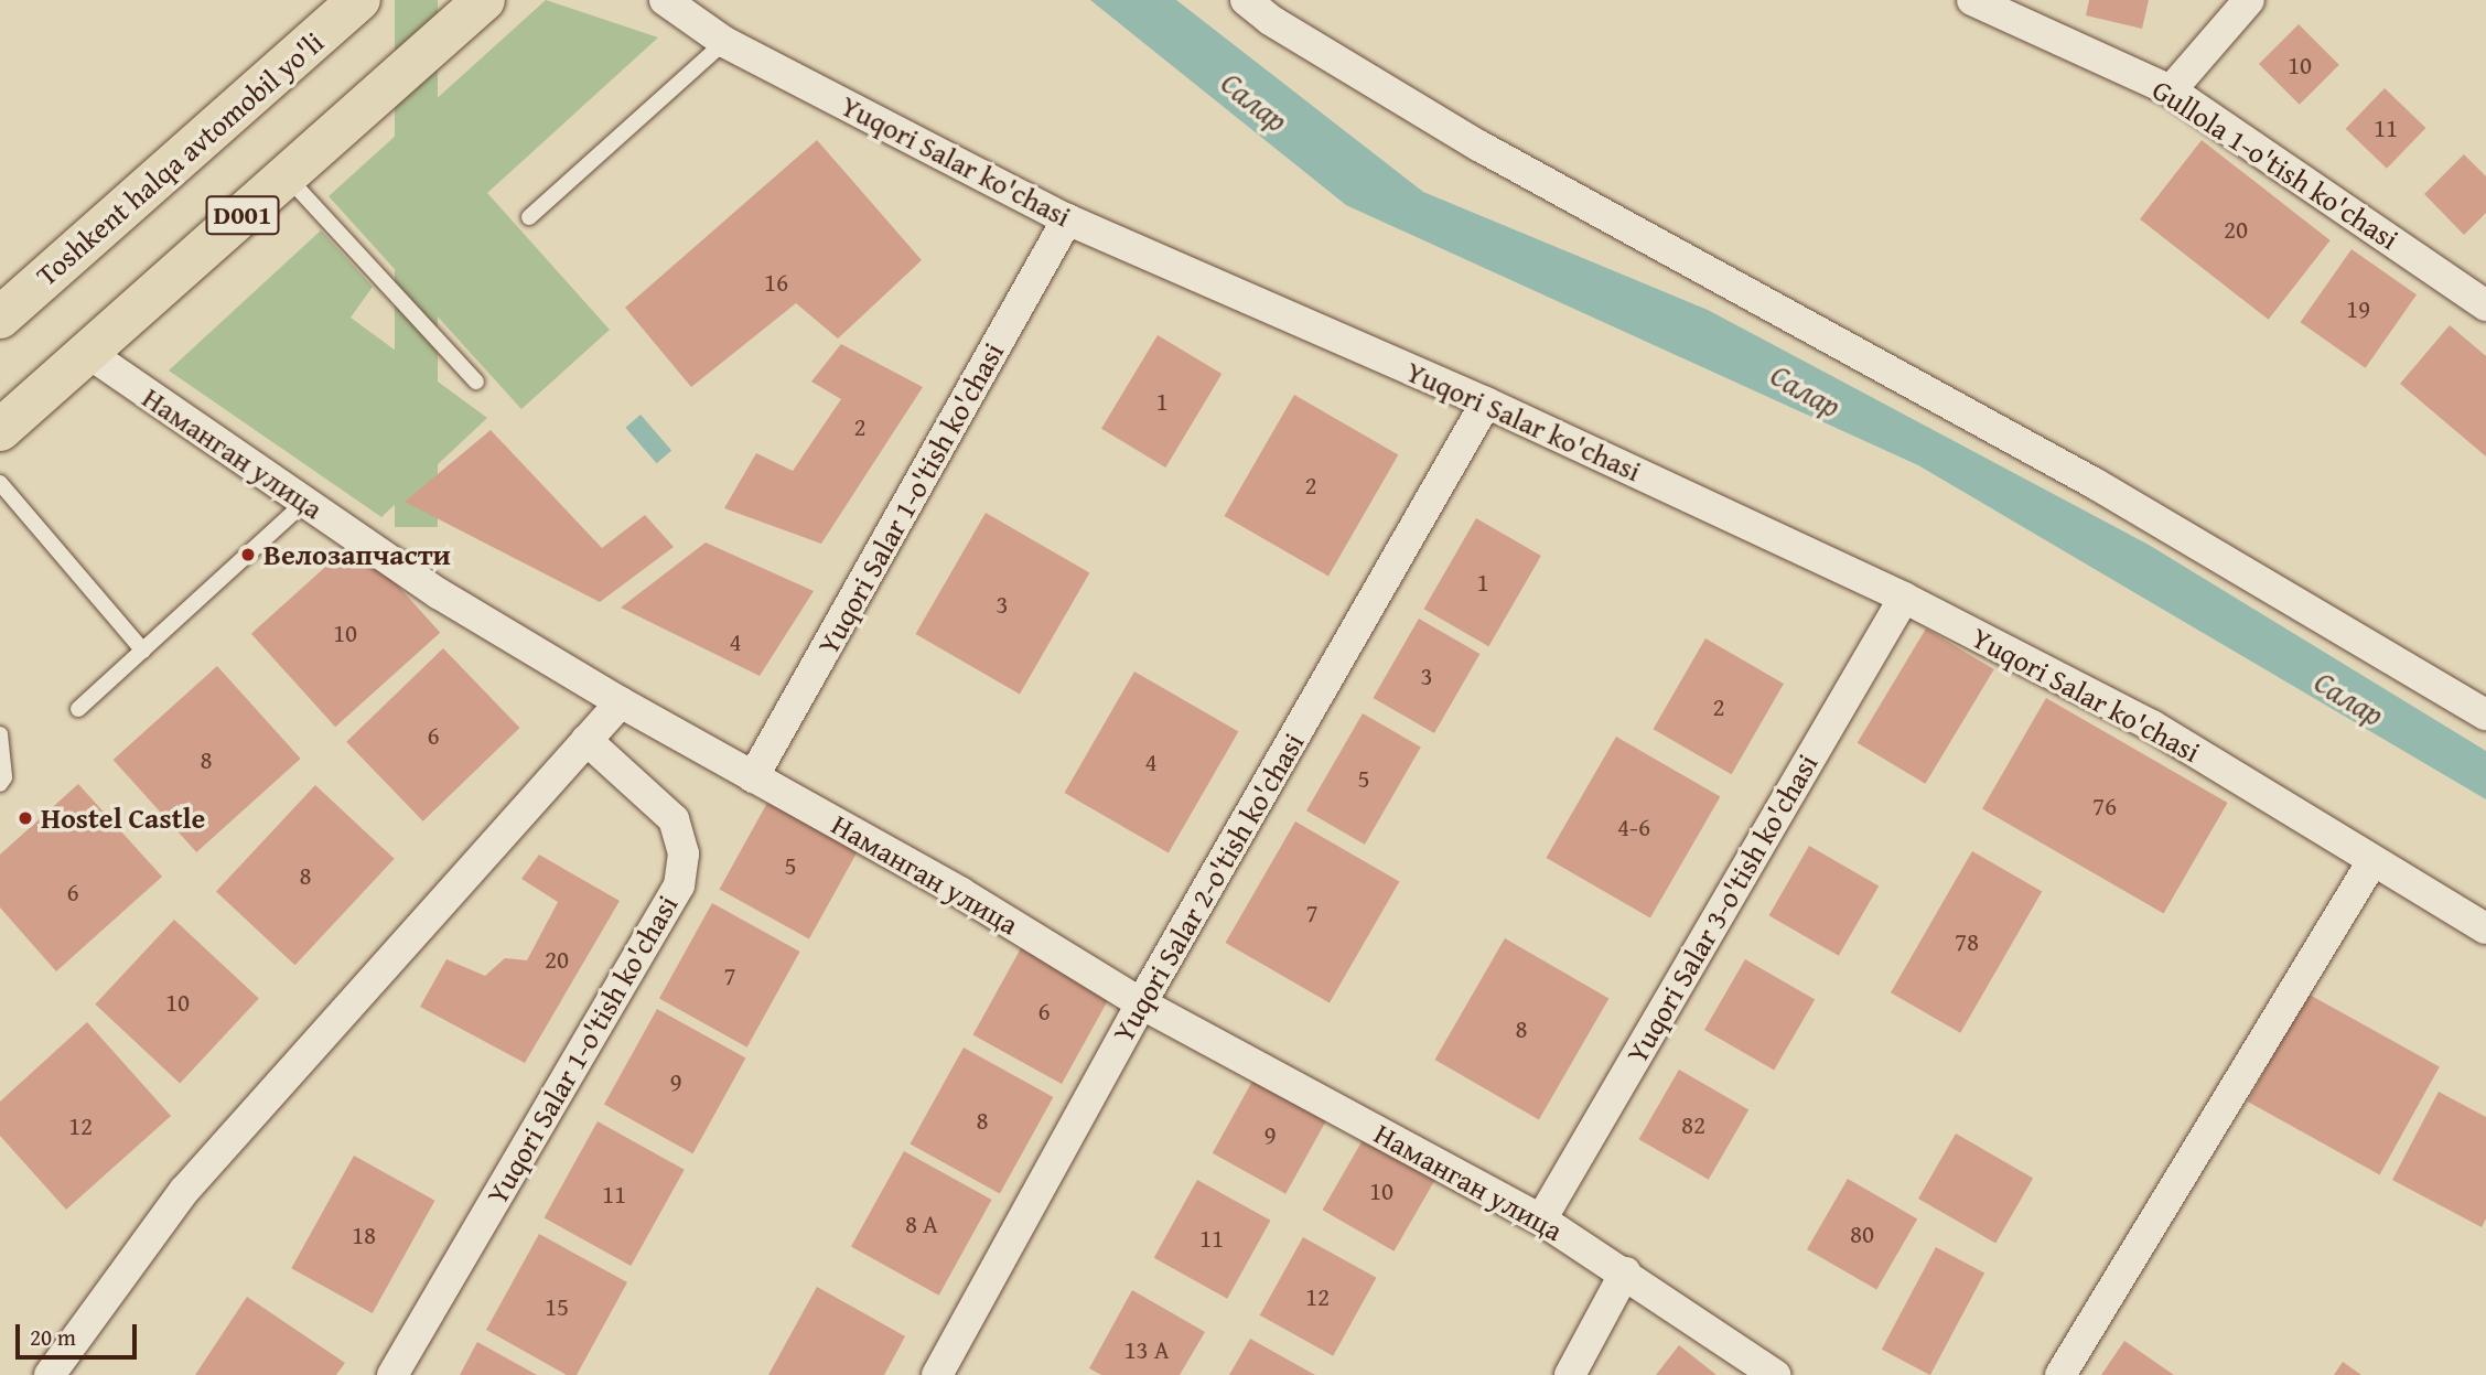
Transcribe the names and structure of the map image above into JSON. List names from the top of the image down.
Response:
{
  "streets": {
    "highway": ["Toshkent halqa avtomobil yo'li", "D001"],
    "street": [
      "Yuqori Salar ko'chasi",
      "Gullola 1-o'tish ko'chasi",
      "Наманган улица",
      "Yuqori Salar 1-o'tish ko'chasi",
      "Yuqori Salar 2-o'tish ko'chasi",
      "Yuqori Salar 3-o'tish ko'chasi"
    ]
  },
  "crossings": [
    ["Yuqori Salar ko'chasi", "Yuqori Salar 1-o'tish ko'chasi"],
    ["Yuqori Salar ko'chasi", "Yuqori Salar 2-o'tish ko'chasi"],
    ["Yuqori Salar ko'chasi", "Yuqori Salar 3-o'tish ko'chasi"],
    ["D001", "Наманган улица"],
    ["Наманган улица", "Yuqori Salar 1-o'tish ko'chasi"],
    ["Наманган улица", "Yuqori Salar 2-o'tish ko'chasi"],
    ["Наманган улица", "Yuqori Salar 3-o'tish ko'chasi"]
  ],
  "water": ["Салар"],
  "places": ["Велозапчасти", "Hostel Castle"],
  "house_numbers": [
    "10",
    "11",
    "20",
    "16",
    "19",
    "1",
    "2",
    "2",
    "1",
    "3",
    "10",
    "4",
    "3",
    "2",
    "6",
    "8",
    "4",
    "5",
    "76",
    "4-6",
    "5",
    "8",
    "6",
    "7",
    "78",
    "20",
    "7",
    "10",
    "6",
    "8",
    "9",
    "8",
    "82",
    "12",
    "9",
    "10",
    "11",
    "8 A",
    "80",
    "18",
    "11",
    "12",
    "15",
    "13 A"
  ],
  "scale_bar": "20 m"
}
